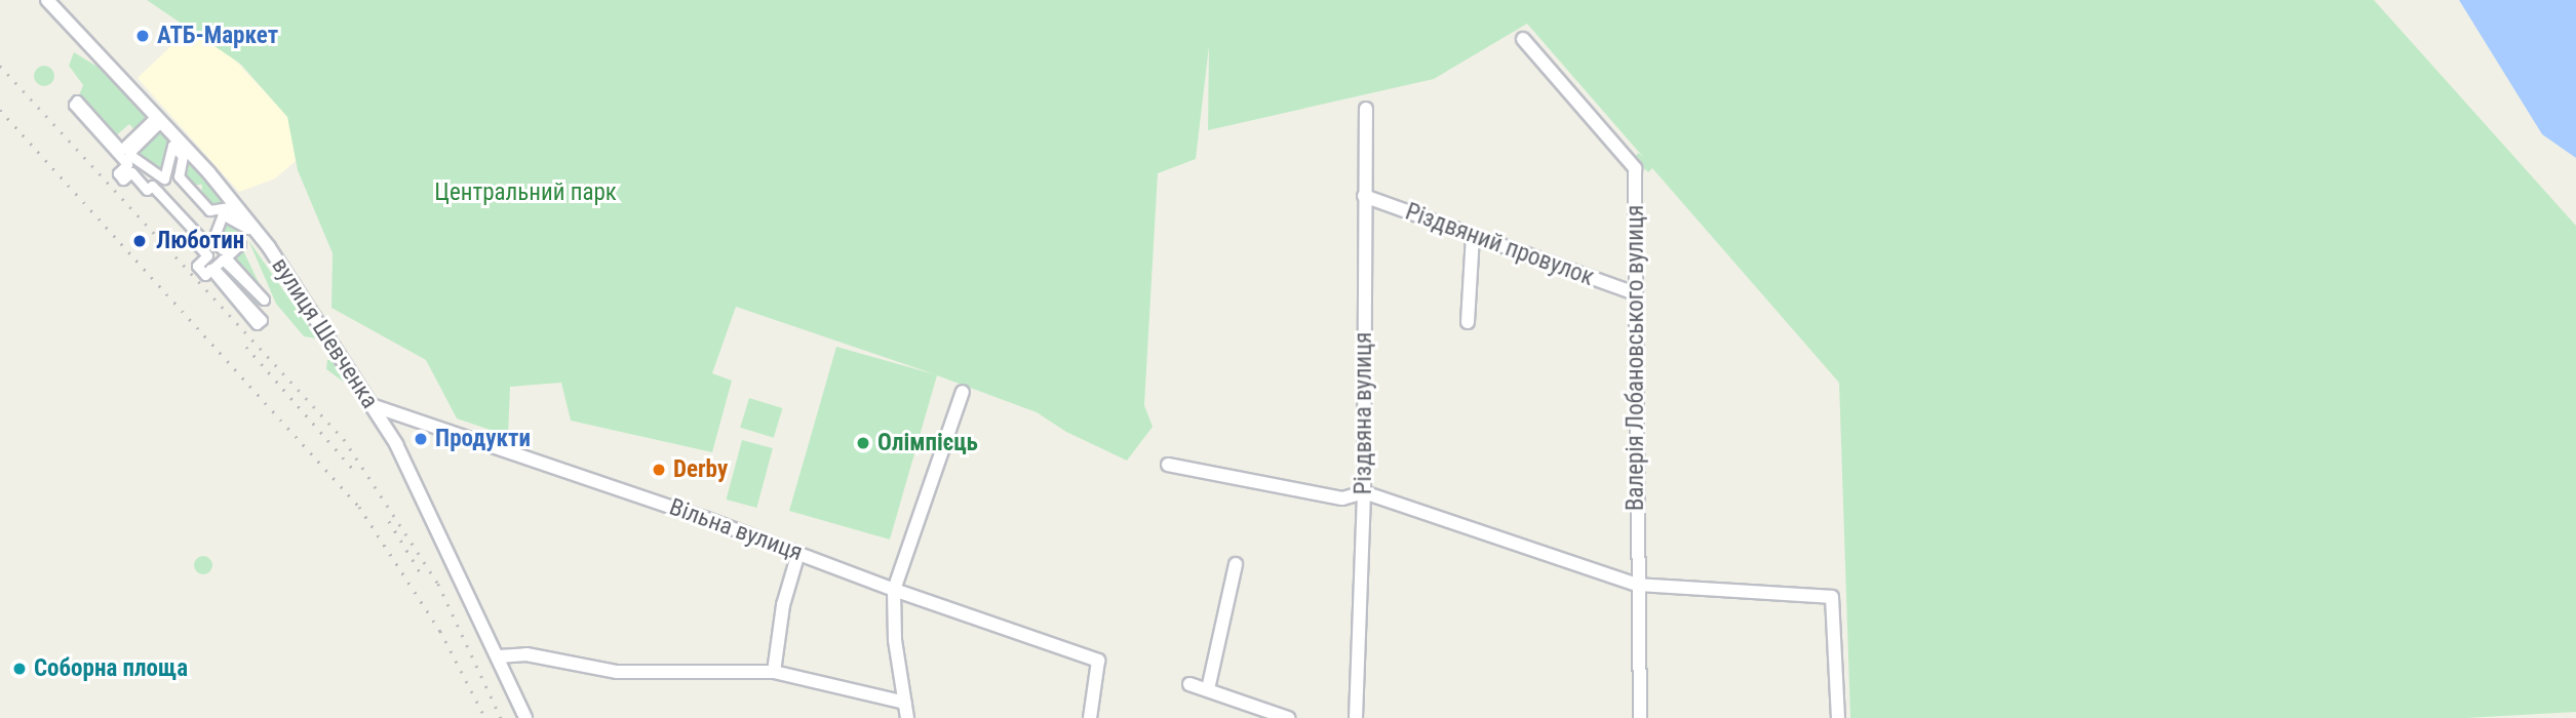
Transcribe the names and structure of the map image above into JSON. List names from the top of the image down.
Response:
{
  "streets": {
    "street": [
      "Різдвяний провулок",
      "вулиця Шевченка",
      "Валерія Лобановського вулиця",
      "Різдвяна вулиця",
      "Вільна вулиця"
    ]
  },
  "crossings": [
    ["Різдвяний провулок", "Валерія Лобановського вулиця"],
    ["Різдвяний провулок", "Різдвяна вулиця"],
    ["вулиця Шевченка", "Вільна вулиця"]
  ],
  "parks": ["Центральний парк"],
  "places": [
    "АТБ-Маркет",
    "Люботин",
    "Продукти",
    "Олімпієць",
    "Derby",
    "Соборна площа"
  ]
}
